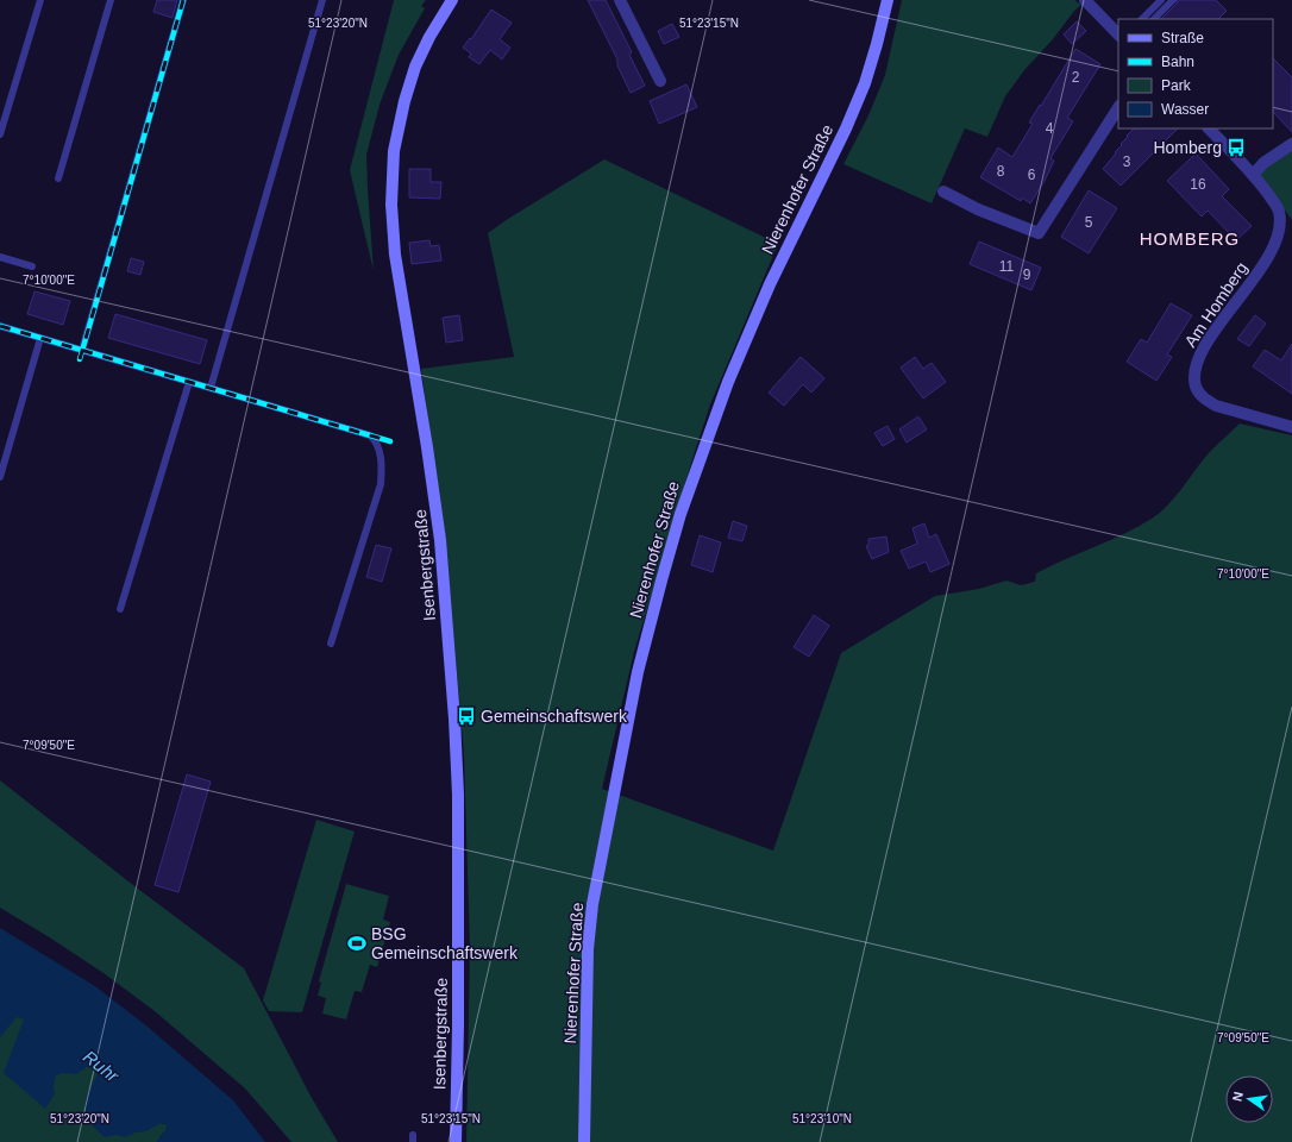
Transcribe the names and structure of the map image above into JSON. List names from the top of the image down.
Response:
{
  "streets": {
    "main road": ["Nierenhofer Straße", "Isenbergstraße"],
    "street": ["Am Homberg"]
  },
  "districts": ["HOMBERG"],
  "water": ["Ruhr"],
  "places": {
    "bus stop": ["Homberg", "Gemeinschaftswerk"],
    "sports": ["BSG Gemeinschaftswerk"]
  },
  "house_numbers": [
    "2",
    "4",
    "3",
    "8",
    "6",
    "16",
    "5",
    "11",
    "9"
  ],
  "legend": [
    "Straße",
    "Bahn",
    "Park",
    "Wasser"
  ],
  "north": "left",
  "coordinates": [
    "51°23'20\"N",
    "51°23'15\"N",
    "7°10'00\"E",
    "7°09'50\"E",
    "51°23'10\"N"
  ]
}
